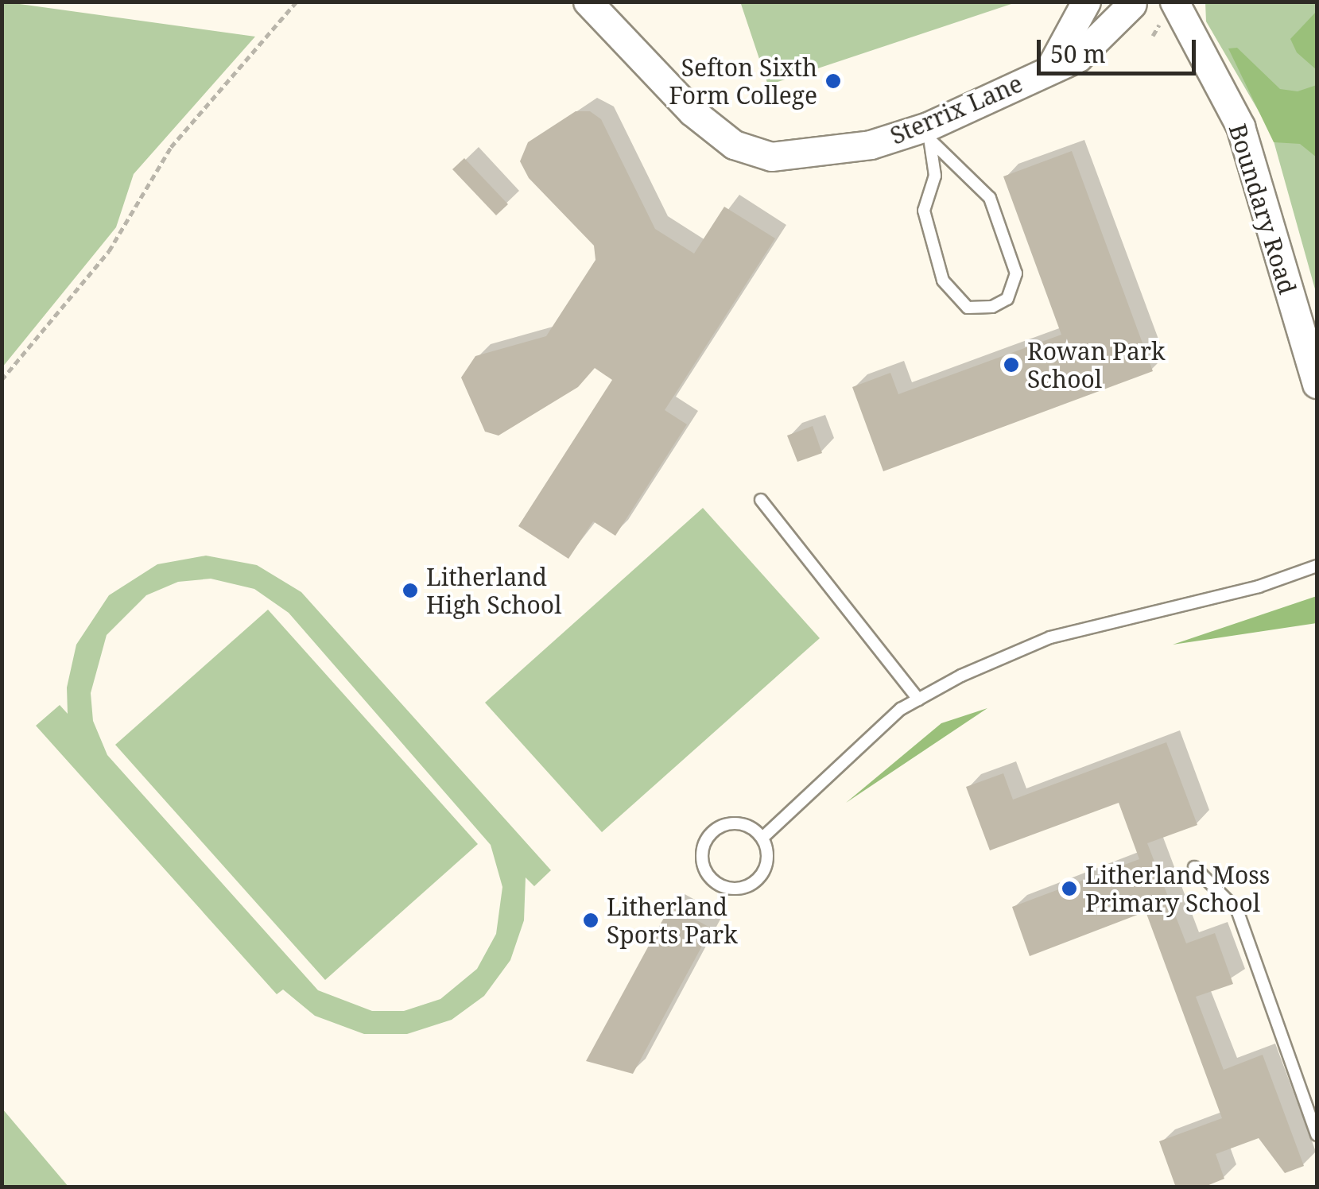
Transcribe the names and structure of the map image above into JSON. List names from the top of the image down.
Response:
{
  "streets": {
    "street": ["Sterrix Lane", "Boundary Road"]
  },
  "crossings": [
    ["Sterrix Lane", "Boundary Road"]
  ],
  "places": [
    "Sefton Sixth Form College",
    "Rowan Park School",
    "Litherland High School",
    "Litherland Moss Primary School",
    "Litherland Sports Park"
  ],
  "scale_bar": "50 m"
}
